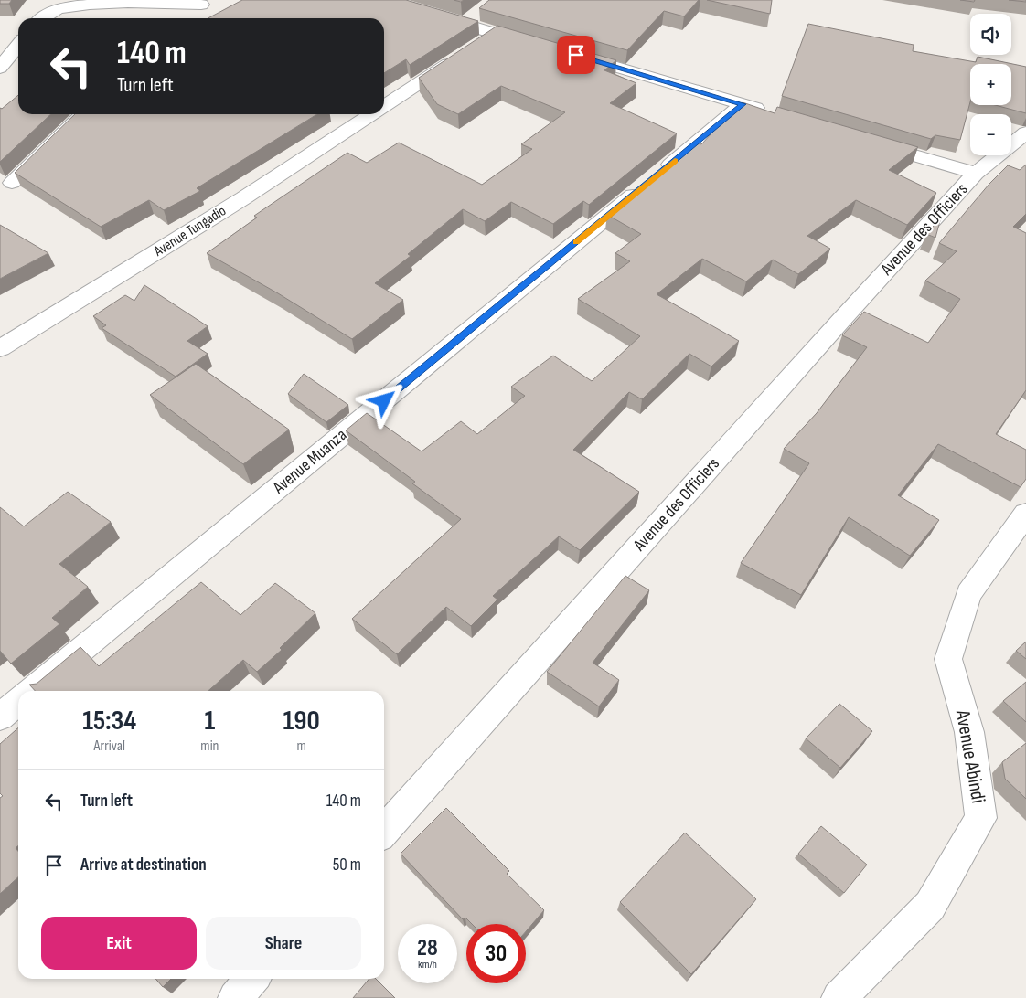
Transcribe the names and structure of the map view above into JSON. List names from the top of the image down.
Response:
{
  "streets": {
    "street": [
      "Avenue des Officiers",
      "Avenue Tungadio",
      "Avenue Muanza",
      "Avenue Abindi"
    ]
  },
  "page": {
    "map_buttons": ["+", "−"],
    "turn": ["140 m", "Turn left"],
    "eta": [
      "15:34",
      "Arrival",
      "1",
      "min",
      "190",
      "m"
    ],
    "list": [
      {
        "name": "Turn left",
        "value": "140 m"
      },
      {
        "name": "Arrive at destination",
        "value": "50 m"
      }
    ],
    "buttons": ["Exit", "Share"],
    "speed": "28 km/h",
    "limit": "30"
  }
}
